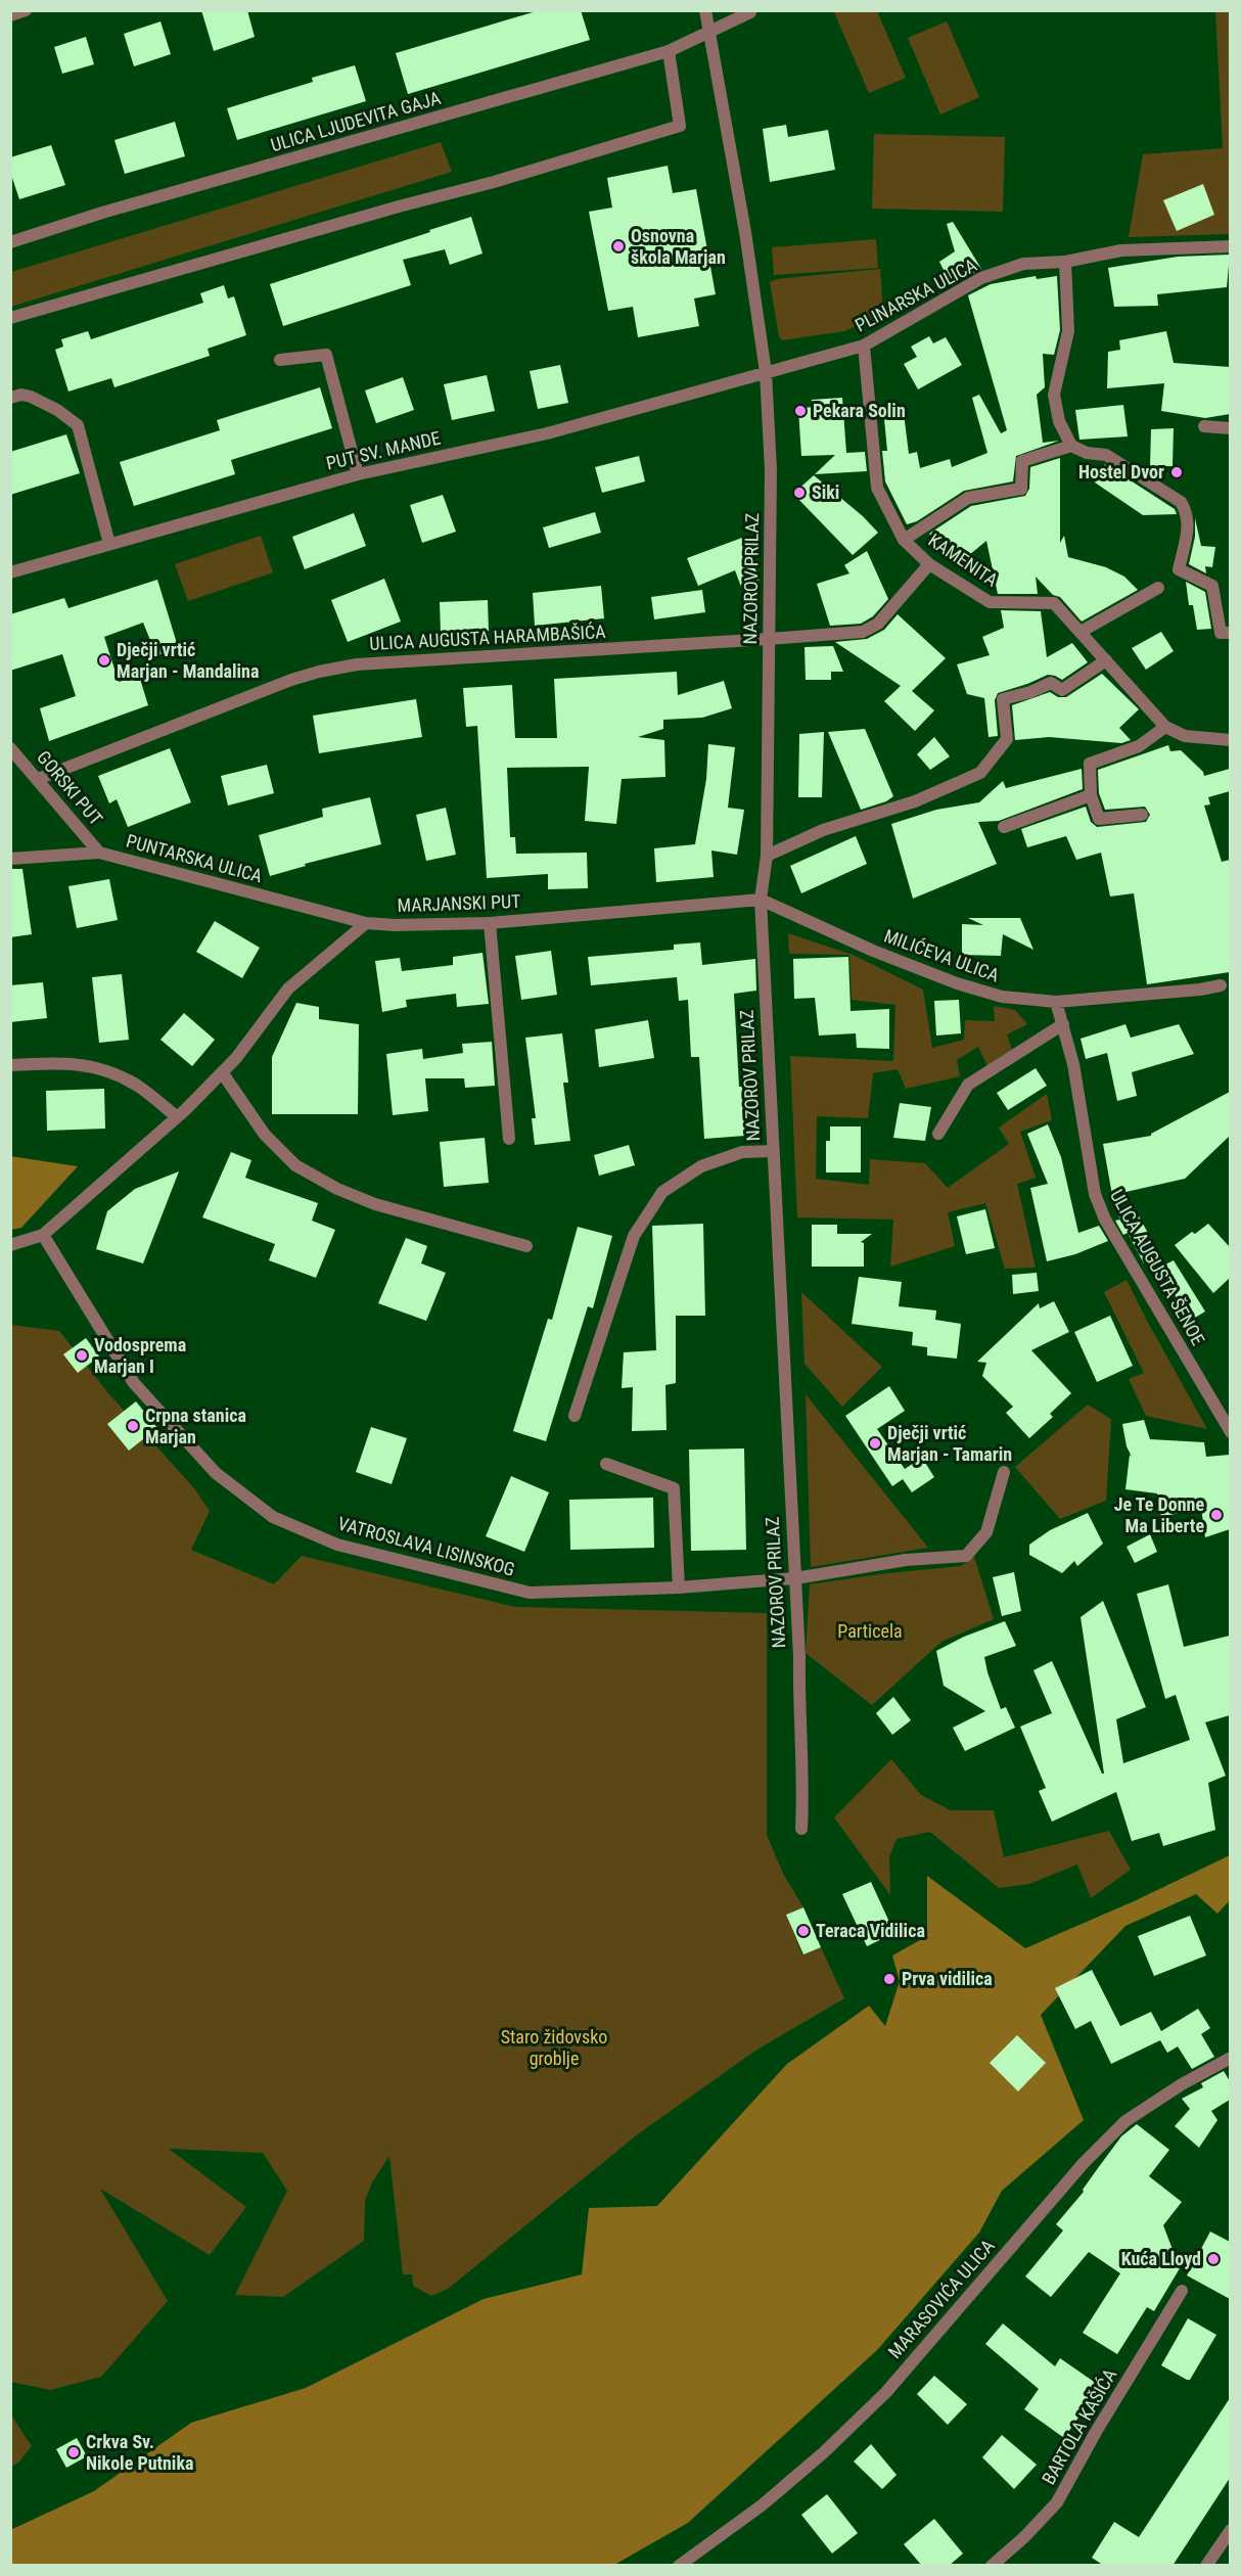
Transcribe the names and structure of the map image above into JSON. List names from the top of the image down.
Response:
{
  "streets": {
    "street": [
      "ULICA LJUDEVITA GAJA",
      "PLINARSKA ULICA",
      "PUT SV. MANDE",
      "KAMENITA",
      "NAZOROV PRILAZ",
      "ULICA AUGUSTA HARAMBAŠIĆA",
      "GORSKI PUT",
      "PUNTARSKA ULICA",
      "MARJANSKI PUT",
      "MILIĆEVA ULICA",
      "ULICA AUGUSTA ŠENOE",
      "VATROSLAVA LISINSKOG",
      "MARASOVIĆA ULICA",
      "BARTOLA KAŠIĆA"
    ]
  },
  "crossings": [
    ["ULICA LJUDEVITA GAJA", "NAZOROV PRILAZ"],
    ["PLINARSKA ULICA", "PUT SV. MANDE"],
    ["PLINARSKA ULICA", "KAMENITA"],
    ["PLINARSKA ULICA", "NAZOROV PRILAZ"],
    ["PUT SV. MANDE", "NAZOROV PRILAZ"],
    ["KAMENITA", "ULICA AUGUSTA HARAMBAŠIĆA"],
    ["NAZOROV PRILAZ", "ULICA AUGUSTA HARAMBAŠIĆA"],
    ["NAZOROV PRILAZ", "MARJANSKI PUT"],
    ["NAZOROV PRILAZ", "MILIĆEVA ULICA"],
    ["NAZOROV PRILAZ", "VATROSLAVA LISINSKOG"],
    ["ULICA AUGUSTA HARAMBAŠIĆA", "GORSKI PUT"],
    ["GORSKI PUT", "PUNTARSKA ULICA"],
    ["PUNTARSKA ULICA", "MARJANSKI PUT"],
    ["MARJANSKI PUT", "MILIĆEVA ULICA"],
    ["MILIĆEVA ULICA", "ULICA AUGUSTA ŠENOE"]
  ],
  "parks": ["Particela", "Staro židovsko groblje"],
  "places": [
    "Osnovna škola Marjan",
    "Pekara Solin",
    "Hostel Dvor",
    "Siki",
    "Dječji vrtić Marjan - Mandalina",
    "Vodosprema Marjan I",
    "Crpna stanica Marjan",
    "Dječji vrtić Marjan - Tamarin",
    "Je Te Donne Ma Liberte",
    "Teraca Vidilica",
    "Prva vidilica",
    "Kuća Lloyd",
    "Crkva Sv. Nikole Putnika"
  ]
}
